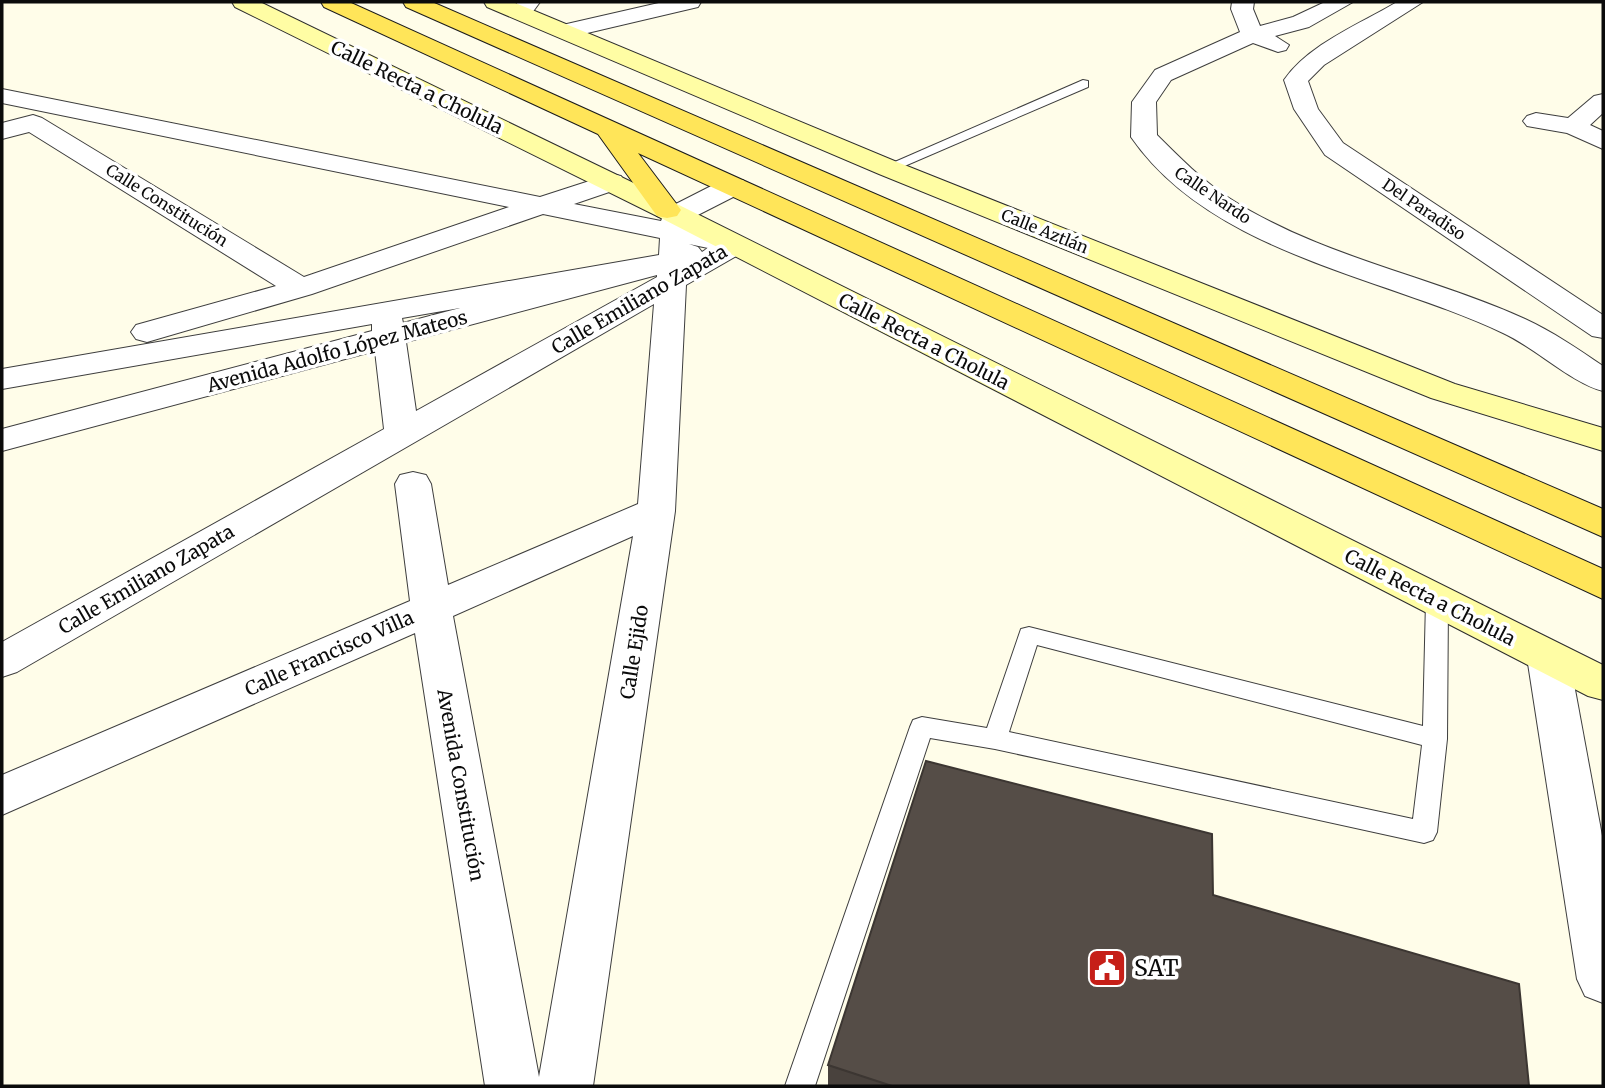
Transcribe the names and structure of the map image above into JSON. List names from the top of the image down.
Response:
{
  "streets": {
    "main road": ["Calle Recta a Cholula", "Calle Aztlán"],
    "street": [
      "Calle Nardo",
      "Calle Constitución",
      "Del Paradiso",
      "Calle Emiliano Zapata",
      "Avenida Adolfo López Mateos",
      "Calle Ejido",
      "Calle Francisco Villa",
      "Avenida Constitución"
    ]
  },
  "crossings": [
    ["Calle Recta a Cholula", "Calle Emiliano Zapata"],
    ["Calle Recta a Cholula", "Avenida Adolfo López Mateos"],
    ["Calle Recta a Cholula", "Calle Ejido"],
    ["Calle Emiliano Zapata", "Avenida Adolfo López Mateos"],
    ["Calle Emiliano Zapata", "Calle Ejido"],
    ["Avenida Adolfo López Mateos", "Calle Ejido"],
    ["Calle Ejido", "Calle Francisco Villa"],
    ["Calle Francisco Villa", "Avenida Constitución"]
  ],
  "places": {
    "public building": ["SAT"]
  }
}
